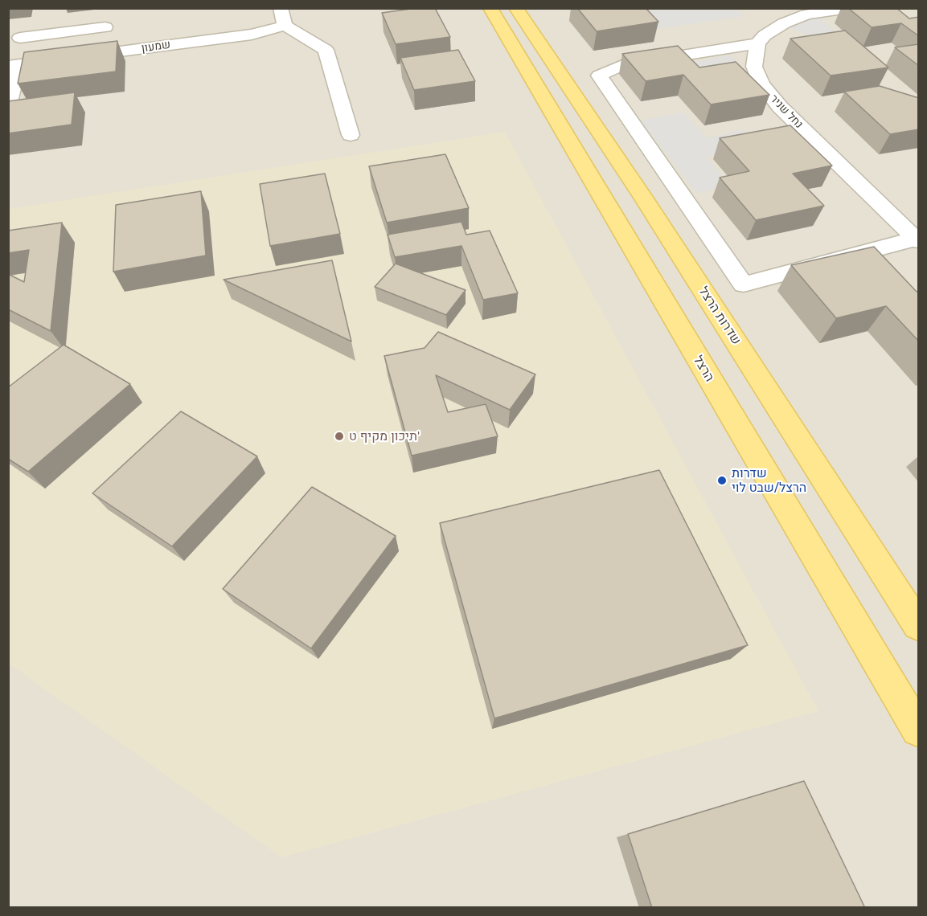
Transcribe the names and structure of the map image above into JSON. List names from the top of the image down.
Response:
{
  "streets": {
    "main road": ["שדרות הרצל", "הרצל"],
    "street": ["שמעון", "נחל שניר"]
  },
  "places": ["תיכון מקיף ט'", "שדרות הרצל/שבט לוי"]
}
